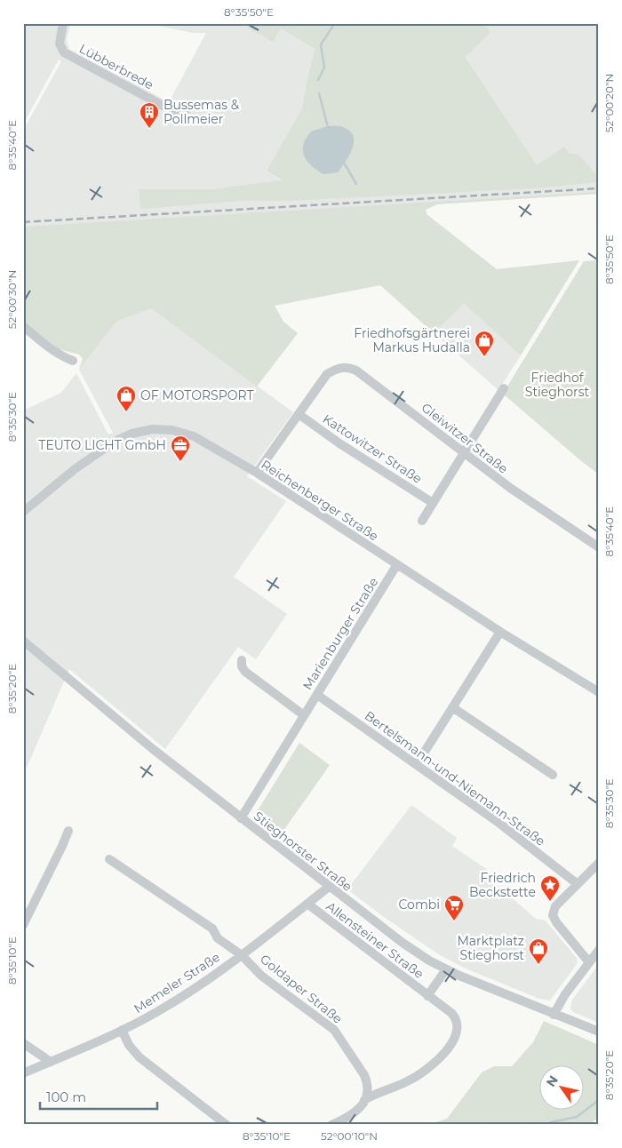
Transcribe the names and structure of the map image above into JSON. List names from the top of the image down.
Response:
{
  "streets": {
    "street": [
      "Lübberbrede",
      "Gleiwitzer Straße",
      "Kattowitzer Straße",
      "Reichenberger Straße",
      "Marienburger Straße",
      "Bertelsmann-und-Niemann-Straße",
      "Stieghorster Straße",
      "Allensteiner Straße",
      "Memeler Straße",
      "Goldaper Straße"
    ]
  },
  "crossings": [
    ["Gleiwitzer Straße", "Kattowitzer Straße"],
    ["Gleiwitzer Straße", "Reichenberger Straße"],
    ["Reichenberger Straße", "Marienburger Straße"],
    ["Marienburger Straße", "Bertelsmann-und-Niemann-Straße"],
    ["Marienburger Straße", "Stieghorster Straße"],
    ["Stieghorster Straße", "Allensteiner Straße"],
    ["Stieghorster Straße", "Memeler Straße"],
    ["Allensteiner Straße", "Memeler Straße"],
    ["Memeler Straße", "Goldaper Straße"]
  ],
  "parks": ["Friedhof Stieghorst"],
  "places": {
    "building": ["Bussemas & Pollmeier"],
    "shop": ["Friedhofsgärtnerei Markus Hudalla", "OF MOTORSPORT", "Marktplatz Stieghorst"],
    "office": ["TEUTO LICHT GmbH"],
    "place": ["Friedrich Beckstette"],
    "supermarket": ["Combi"]
  },
  "scale_bar": "100 m",
  "north": "top left",
  "coordinates": [
    "8°35'50\"E",
    "52°00'20\"N",
    "8°35'40\"E",
    "52°00'30\"N",
    "8°35'30\"E",
    "8°35'20\"E",
    "8°35'10\"E",
    "52°00'10\"N"
  ]
}
